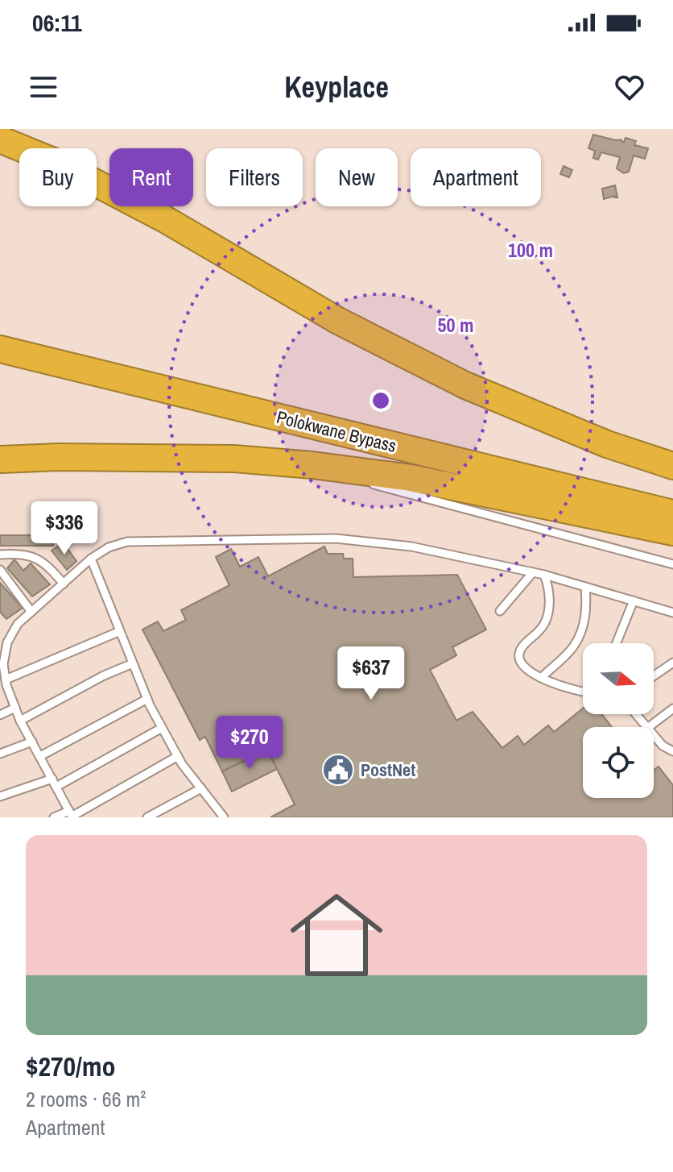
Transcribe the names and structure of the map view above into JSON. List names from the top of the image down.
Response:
{
  "streets": {
    "highway": ["Polokwane Bypass"]
  },
  "places": {
    "public building": ["PostNet"]
  },
  "north": "right",
  "page": {
    "status": "06:11",
    "header": "Keyplace",
    "chip": [
      "Buy",
      "Rent",
      "Filters",
      "New",
      "Apartment"
    ],
    "price": ["$336", "$637", "$270"],
    "list": [
      {
        "name": "$270/mo",
        "note": "2 rooms · 66 m² · Apartment"
      }
    ]
  },
  "rings": ["100 m", "50 m"]
}
